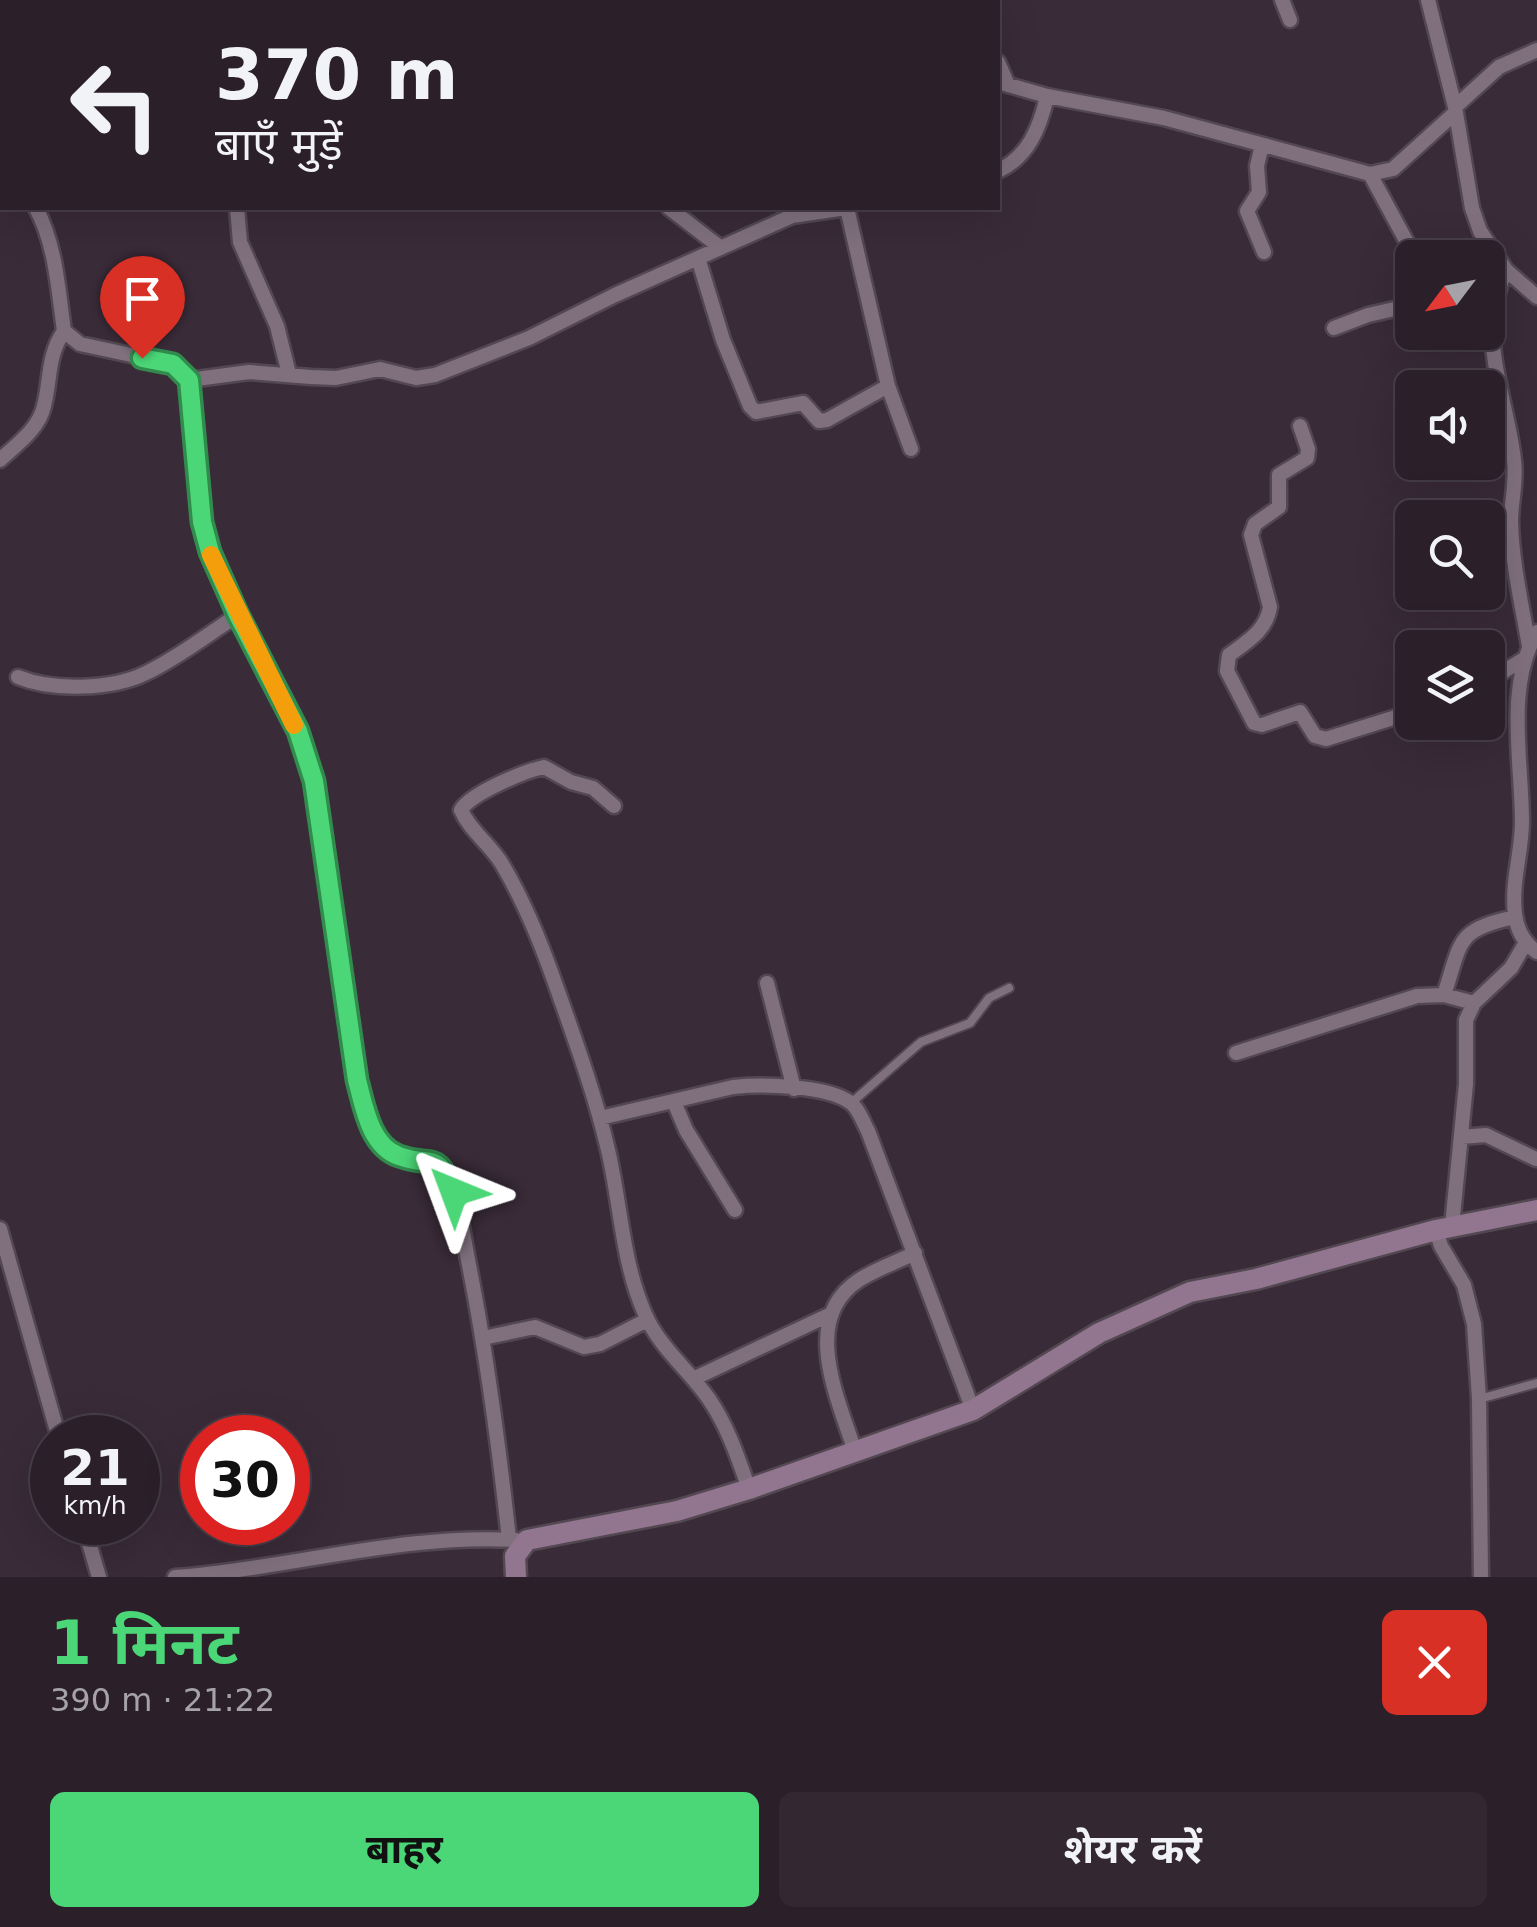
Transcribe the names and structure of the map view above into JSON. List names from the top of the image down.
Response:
{
  "north": "bottom left",
  "page": {
    "turn": ["370 m", "बाएँ मुड़ें"],
    "speed": "21 km/h",
    "limit": "30",
    "heading": ["1 मिनट", "390 m · 21:22"],
    "buttons": ["बाहर", "शेयर करें"]
  }
}
